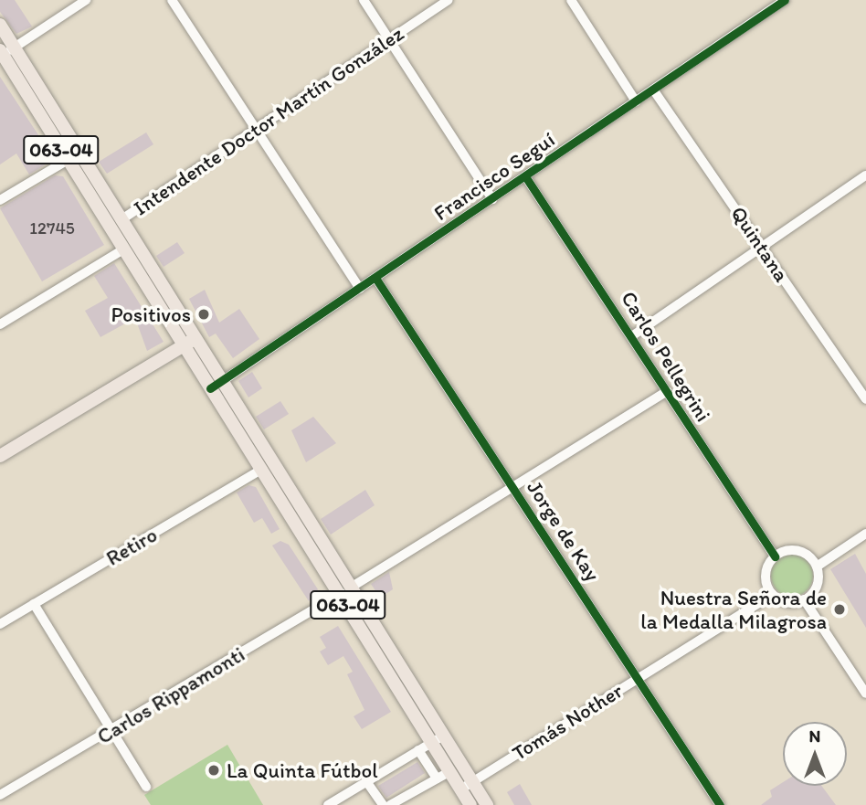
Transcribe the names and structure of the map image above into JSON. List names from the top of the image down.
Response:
{
  "streets": {
    "main road": ["063-04"],
    "street": [
      "Intendente Doctor Martín González",
      "Francisco Seguí",
      "Quintana",
      "Carlos Pellegrini",
      "Jorge de Kay",
      "Retiro",
      "Carlos Rippamonti",
      "Tomás Nother"
    ]
  },
  "crossings": [
    ["Intendente Doctor Martín González", "063-04"],
    ["063-04", "Francisco Seguí"],
    ["063-04", "Retiro"],
    ["063-04", "Carlos Rippamonti"],
    ["063-04", "Tomás Nother"],
    ["Francisco Seguí", "Quintana"],
    ["Francisco Seguí", "Carlos Pellegrini"],
    ["Francisco Seguí", "Jorge de Kay"],
    ["Carlos Pellegrini", "Tomás Nother"],
    ["Jorge de Kay", "Tomás Nother"]
  ],
  "places": ["Positivos", "Nuestra Señora de la Medalla Milagrosa", "La Quinta Fútbol"],
  "house_numbers": ["12745"],
  "north": "top"
}
